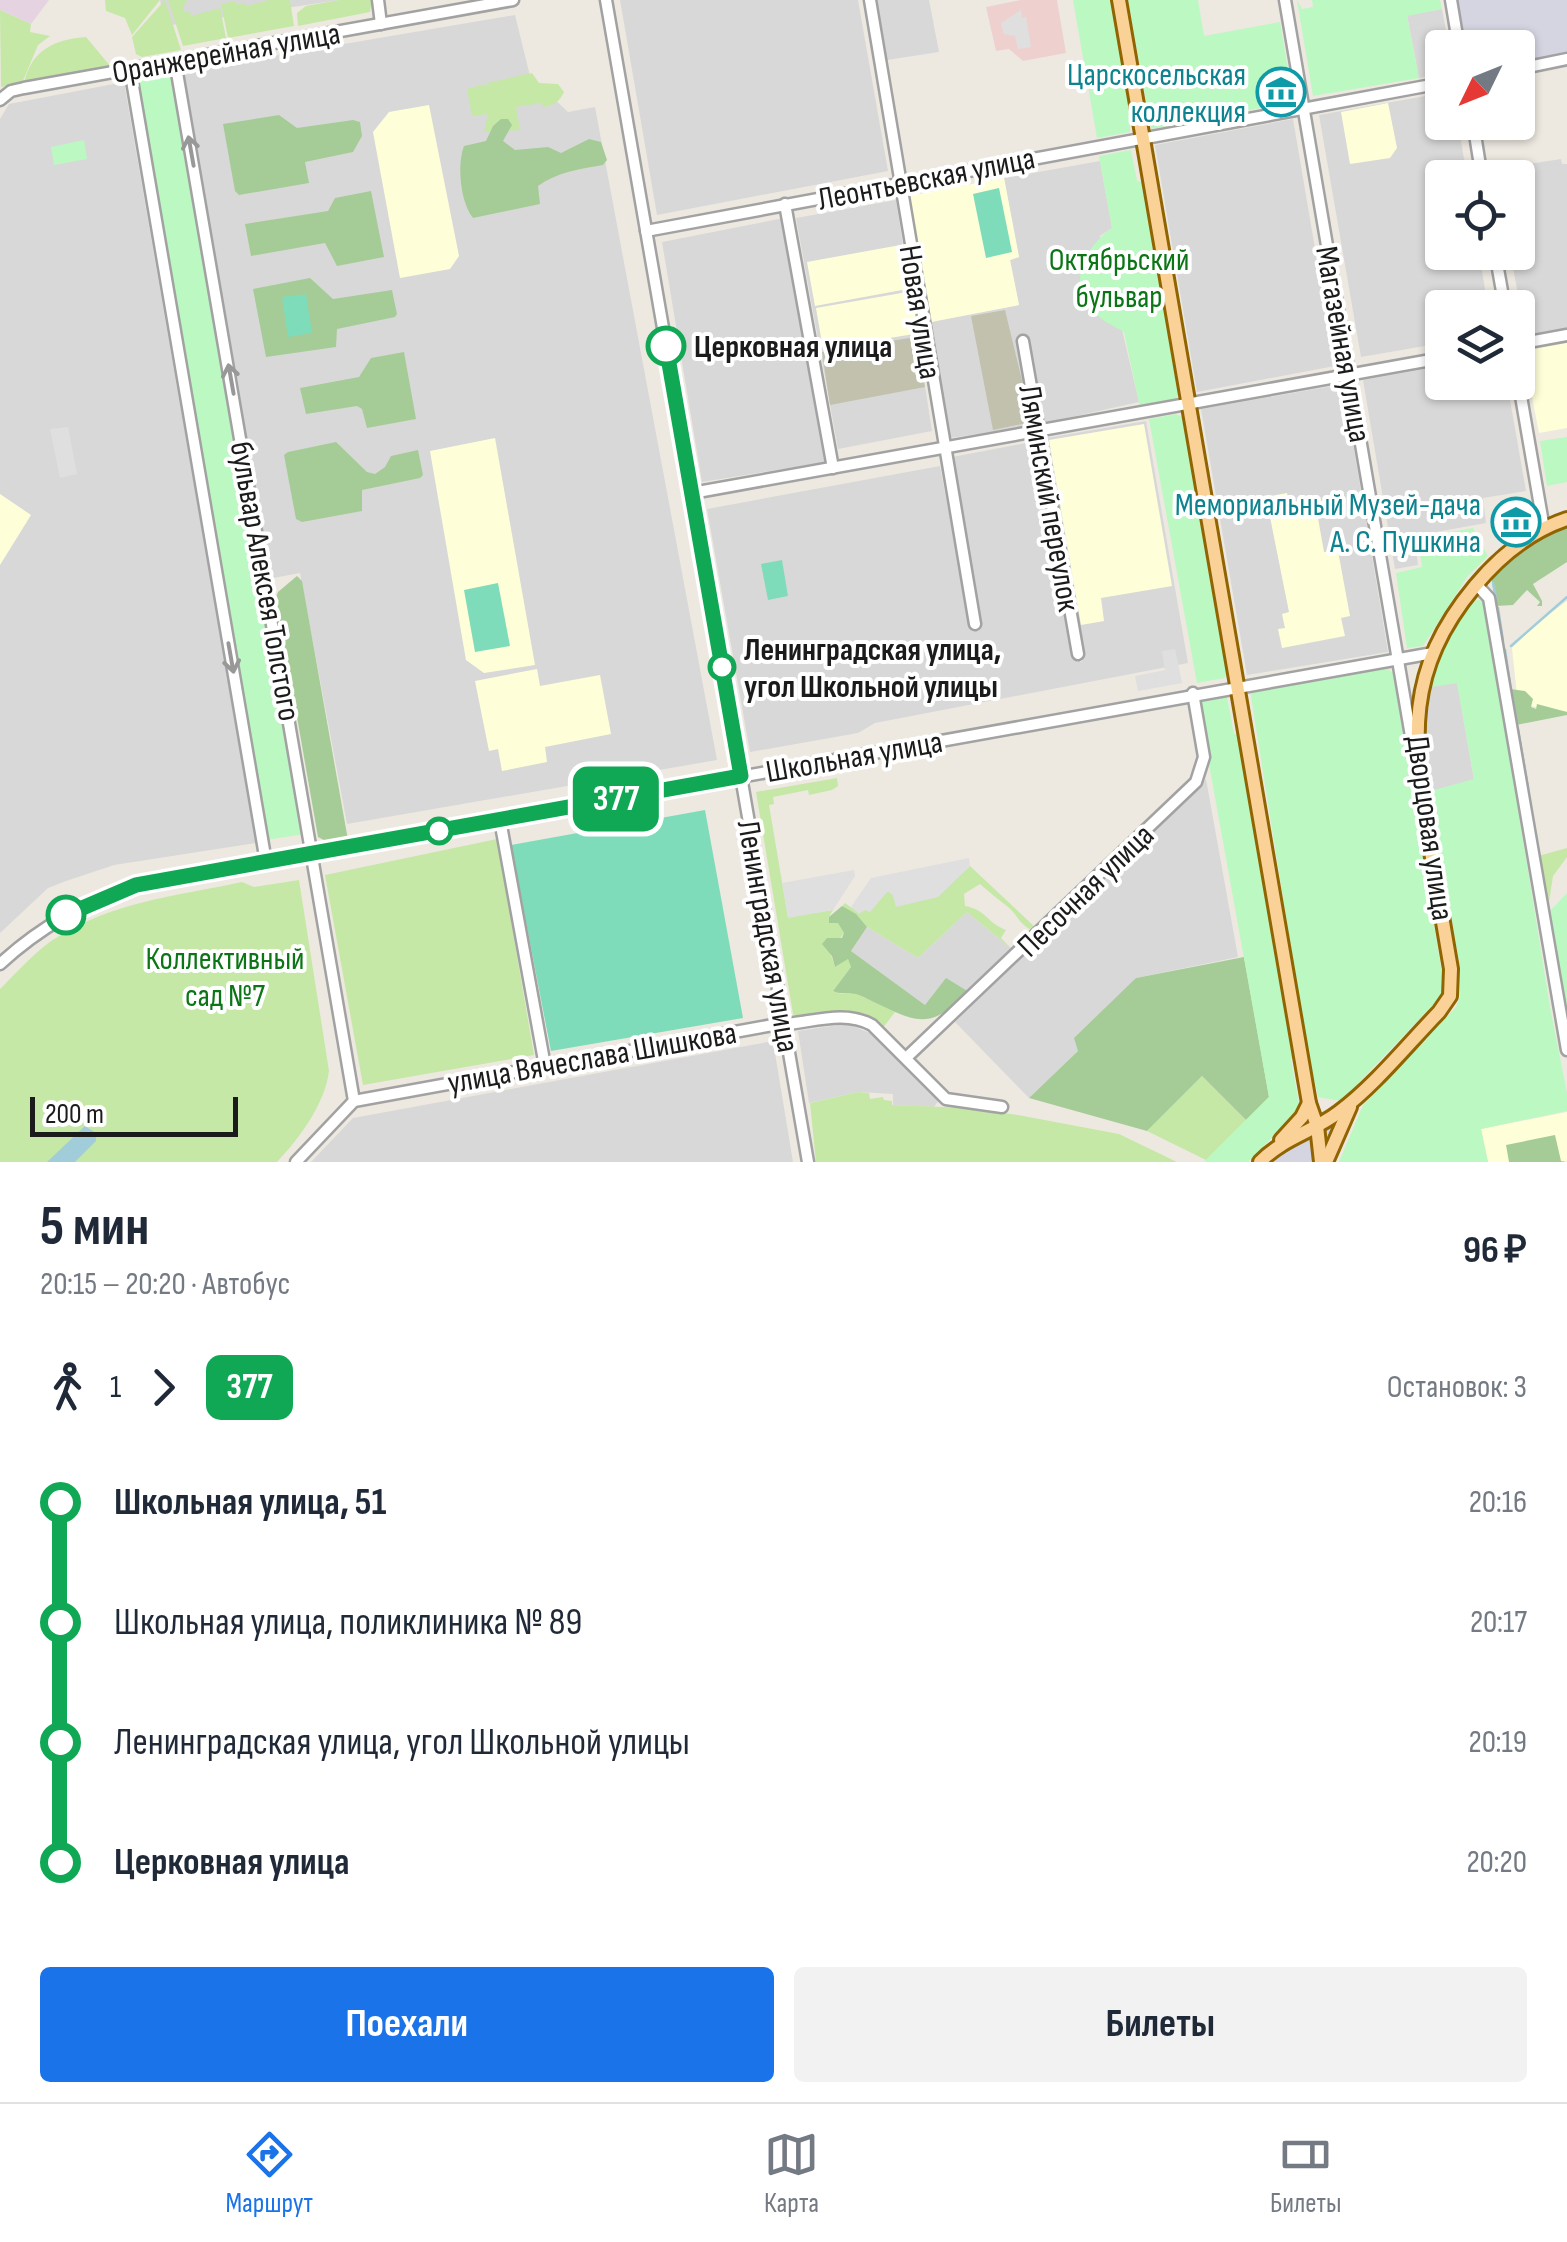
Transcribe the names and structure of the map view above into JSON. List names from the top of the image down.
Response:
{
  "streets": {
    "main road": ["Дворцовая улица"],
    "street": [
      "Оранжерейная улица",
      "Леонтьевская улица",
      "Новая улица",
      "Магазейная улица",
      "Ляминский переулок",
      "бульвар Алексея Толстого",
      "Школьная улица",
      "Песочная улица",
      "Ленинградская улица",
      "улица Вячеслава Шишкова"
    ]
  },
  "crossings": [
    ["Оранжерейная улица", "бульвар Алексея Толстого"],
    ["Леонтьевская улица", "Новая улица"],
    ["Леонтьевская улица", "Магазейная улица"],
    ["Леонтьевская улица", "Ленинградская улица"],
    ["Магазейная улица", "Школьная улица"],
    ["Магазейная улица", "Дворцовая улица"],
    ["бульвар Алексея Толстого", "Школьная улица"],
    ["бульвар Алексея Толстого", "улица Вячеслава Шишкова"],
    ["Школьная улица", "Дворцовая улица"],
    ["Школьная улица", "Песочная улица"],
    ["Школьная улица", "Ленинградская улица"],
    ["Песочная улица", "улица Вячеслава Шишкова"],
    ["Ленинградская улица", "улица Вячеслава Шишкова"]
  ],
  "parks": ["Октябрьский бульвар", "Коллективный сад №7"],
  "places": {
    "museum": ["Царскосельская коллекция", "Мемориальный Музей-дача А. С. Пушкина"],
    "other": ["Церковная улица", "Ленинградская улица, угол Школьной улицы"]
  },
  "lines": ["bus line 377"],
  "scale_bar": "200 m",
  "north": "bottom left",
  "page": {
    "on_map": "377",
    "scale": "200 m",
    "heading": ["5 мин", "20:15 – 20:20 · Автобус", "96 ₽"],
    "legs": ["1", "377", "Остановок: 3"],
    "list": [
      {
        "name": "Школьная улица, 51",
        "value": "20:16"
      },
      {
        "name": "Школьная улица, поликлиника № 89",
        "value": "20:17"
      },
      {
        "name": "Ленинградская улица, угол Школьной улицы",
        "value": "20:19"
      },
      {
        "name": "Церковная улица",
        "value": "20:20"
      }
    ],
    "buttons": ["Поехали", "Билеты"],
    "tabs": ["Маршрут", "Карта", "Билеты"]
  }
}
